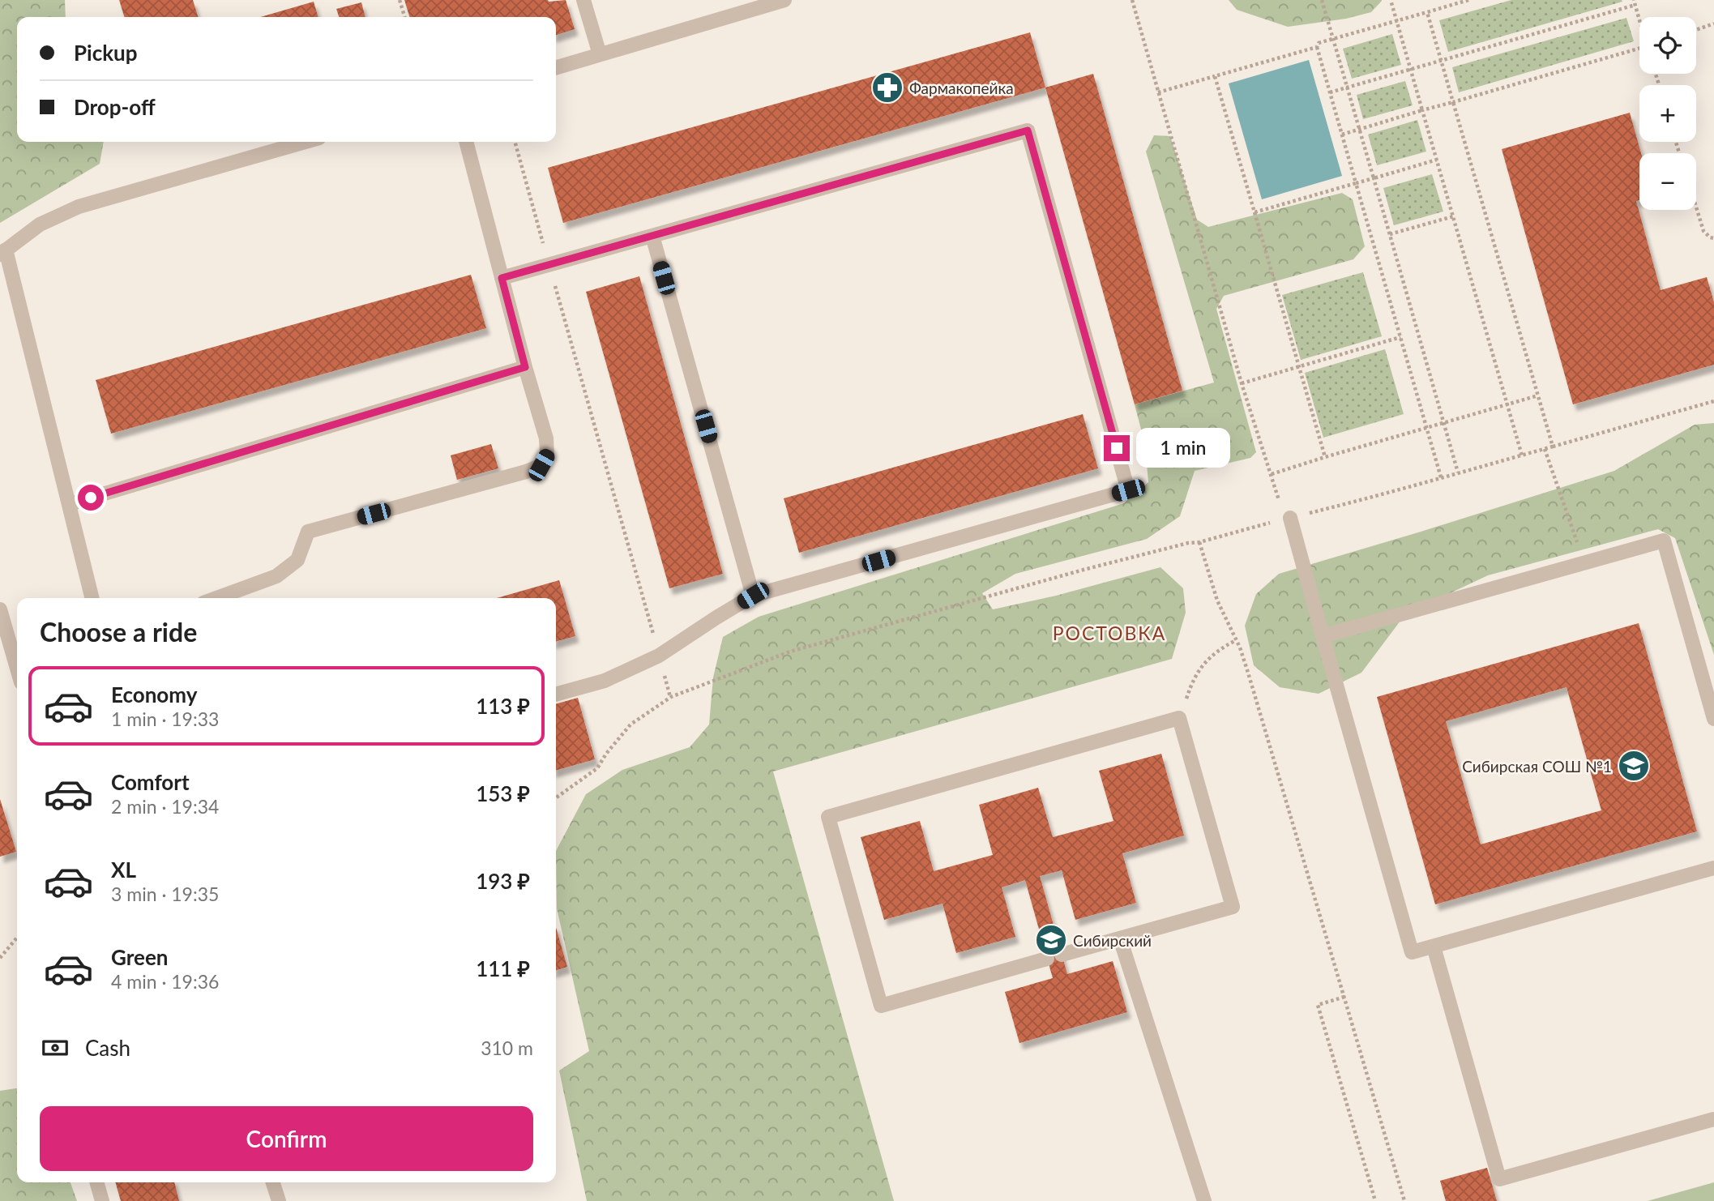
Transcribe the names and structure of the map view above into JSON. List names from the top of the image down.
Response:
{
  "districts": ["РОСТОВКА"],
  "places": {
    "pharmacy": ["Фармакопейка"],
    "school or university": ["Сибирская СОШ №1", "Сибирский"]
  },
  "page": {
    "map_buttons": ["+", "−"],
    "banner": ["Pickup", "Drop-off"],
    "bubble": "1 min",
    "heading": "Choose a ride",
    "list": [
      {
        "name": "Economy",
        "note": "1 min · 19:33",
        "value": "113 ₽"
      },
      {
        "name": "Comfort",
        "note": "2 min · 19:34",
        "value": "153 ₽"
      },
      {
        "name": "XL",
        "note": "3 min · 19:35",
        "value": "193 ₽"
      },
      {
        "name": "Green",
        "note": "4 min · 19:36",
        "value": "111 ₽"
      }
    ],
    "pay": ["Cash", "310 m"],
    "buttons": "Confirm"
  }
}
